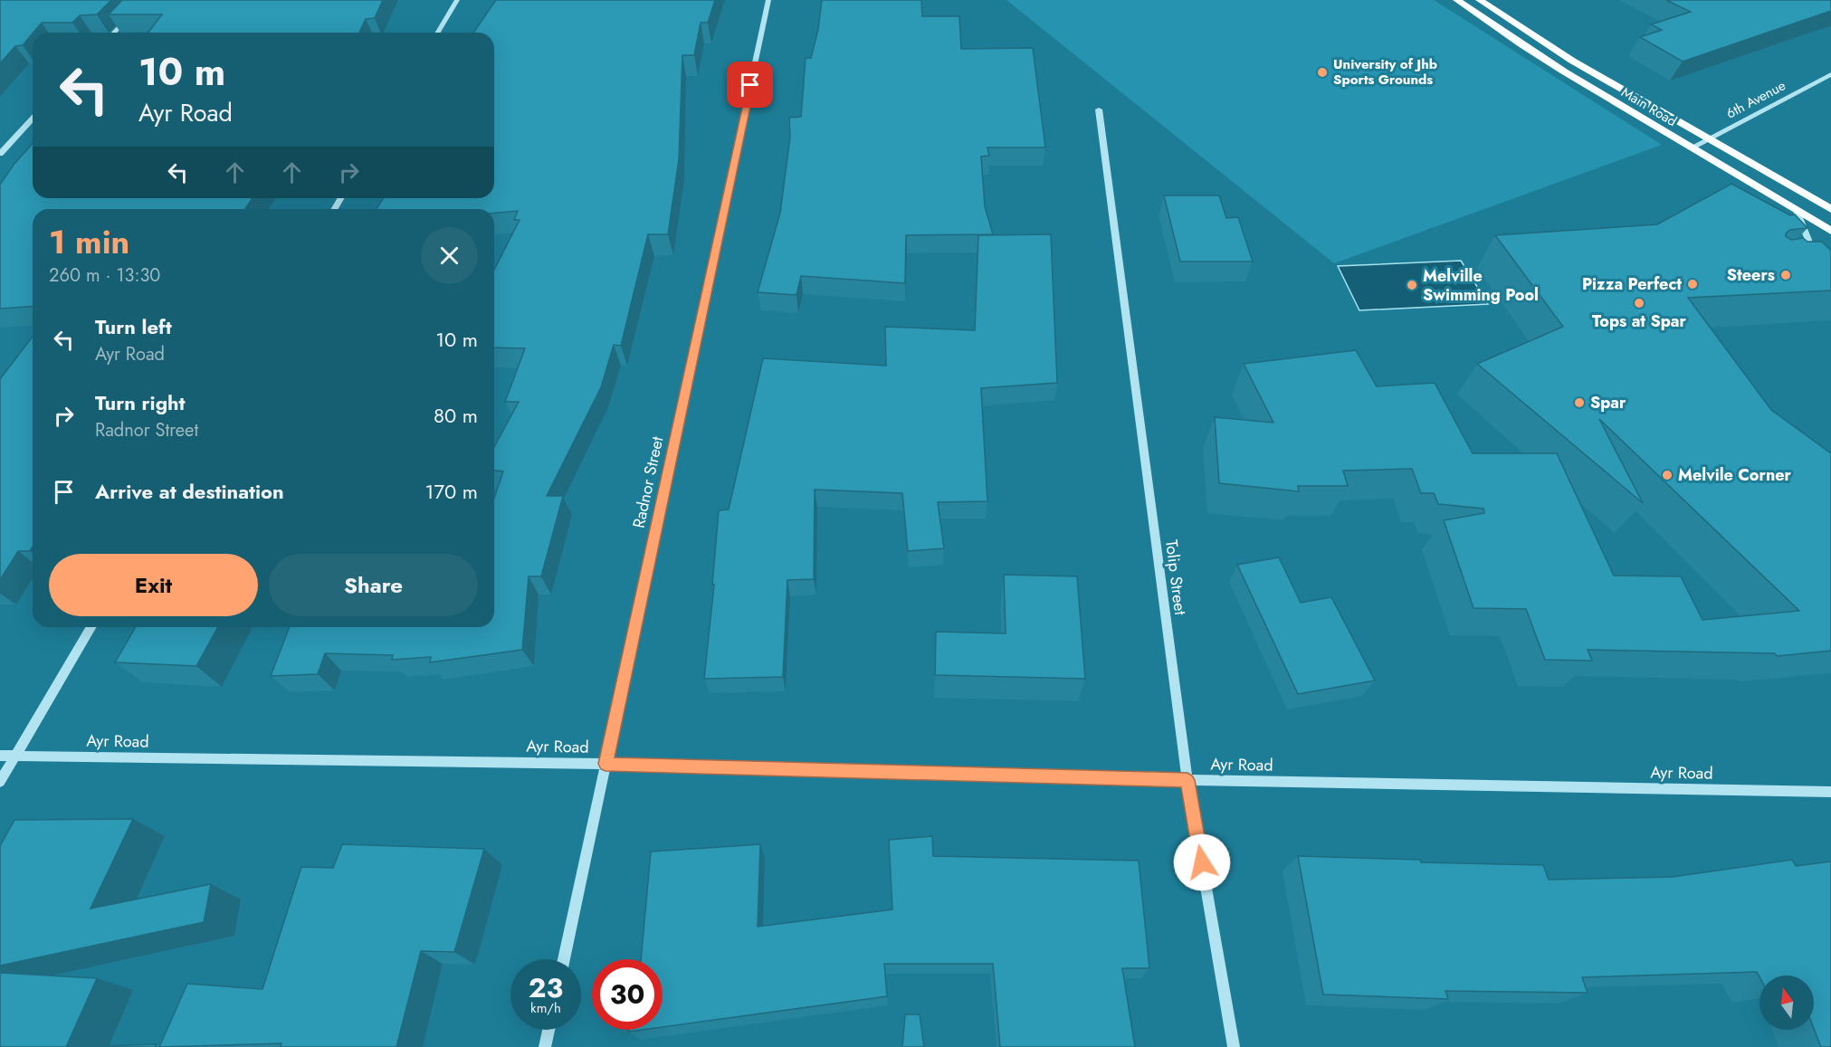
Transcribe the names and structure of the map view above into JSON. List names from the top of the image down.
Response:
{
  "streets": {
    "main road": ["Main Road"],
    "street": [
      "6th Avenue",
      "Radnor Street",
      "Tolip Street",
      "Ayr Road"
    ]
  },
  "crossings": [
    ["6th Avenue", "Main Road"],
    ["Radnor Street", "Ayr Road"],
    ["Tolip Street", "Ayr Road"]
  ],
  "places": [
    "University of Jhb Sports Grounds",
    "Steers",
    "Pizza Perfect",
    "Melville Swimming Pool",
    "Tops at Spar",
    "Spar",
    "Melvile Corner"
  ],
  "north": "top",
  "page": {
    "turn": ["10 m", "Ayr Road"],
    "heading": ["1 min", "260 m · 13:30"],
    "list": [
      {
        "name": "Turn left",
        "note": "Ayr Road",
        "value": "10 m"
      },
      {
        "name": "Turn right",
        "note": "Radnor Street",
        "value": "80 m"
      },
      {
        "name": "Arrive at destination",
        "value": "170 m"
      }
    ],
    "buttons": ["Exit", "Share"],
    "speed": "23 km/h",
    "limit": "30"
  }
}
